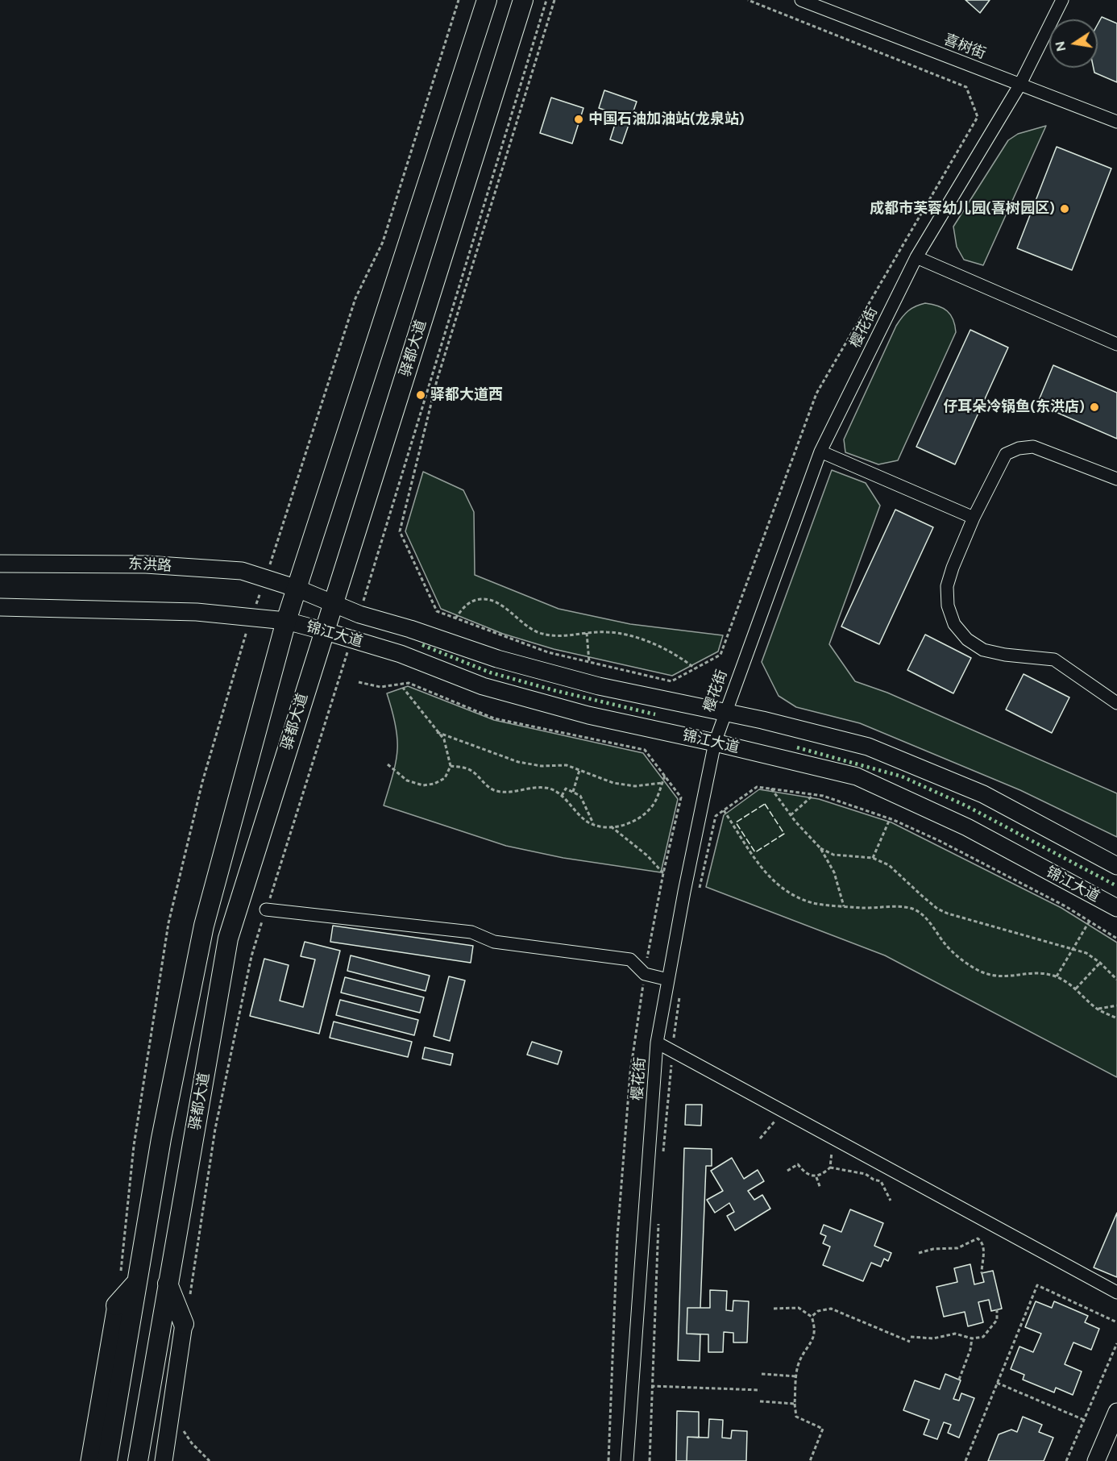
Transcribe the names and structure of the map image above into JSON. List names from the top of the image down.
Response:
{
  "streets": {
    "main road": ["驿都大道", "东洪路", "锦江大道"],
    "street": ["喜树街", "樱花街"]
  },
  "crossings": [
    ["喜树街", "樱花街"],
    ["樱花街", "锦江大道"],
    ["驿都大道", "东洪路"],
    ["驿都大道", "锦江大道"],
    ["东洪路", "锦江大道"]
  ],
  "places": [
    "中国石油加油站(龙泉站)",
    "成都市芙蓉幼儿园(喜树园区)",
    "驿都大道西",
    "仔耳朵冷锅鱼(东洪店)"
  ],
  "north": "left"
}
